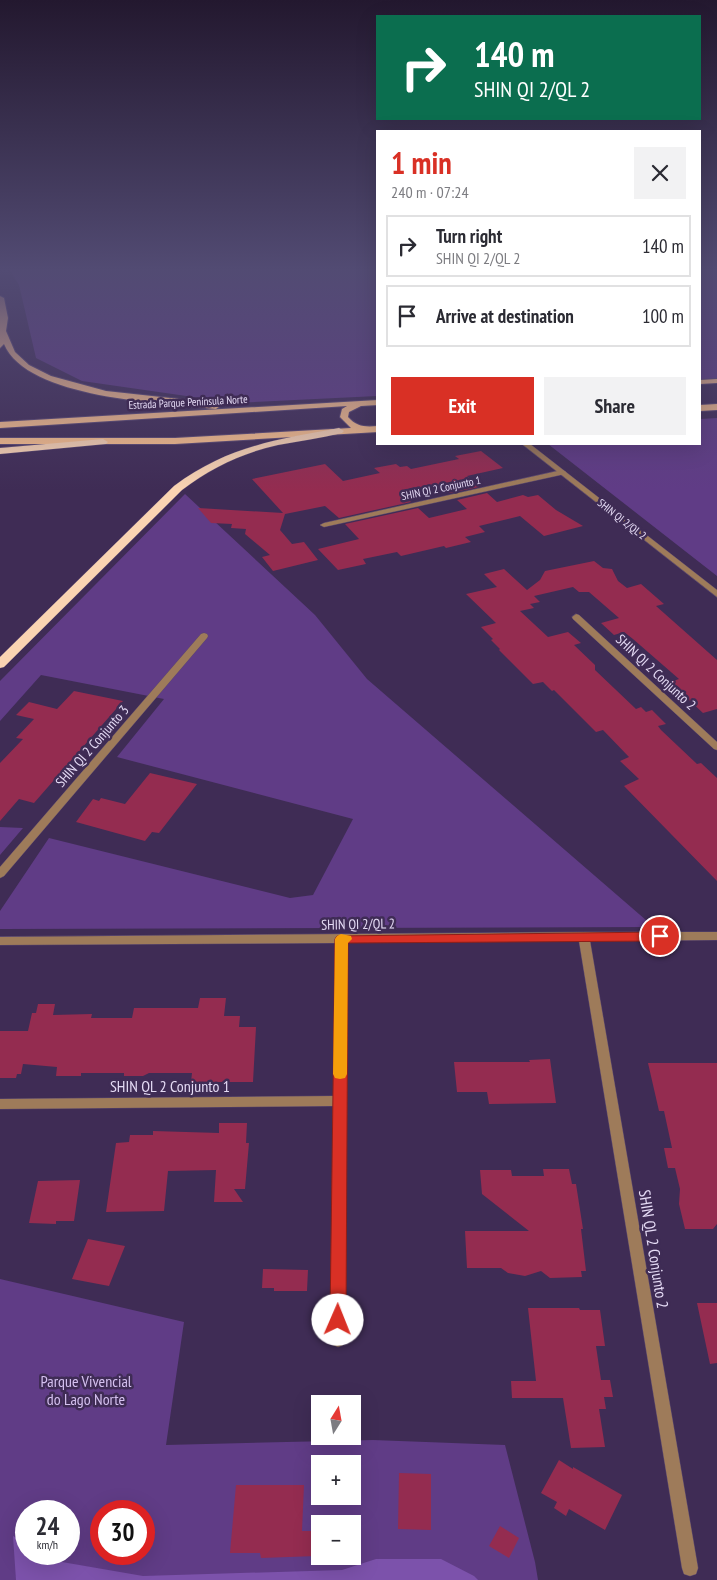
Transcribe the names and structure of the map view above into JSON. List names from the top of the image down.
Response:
{
  "streets": {
    "main road": ["Estrada Parque Península Norte"],
    "street": [
      "SHIN QI 2 Conjunto 1",
      "SHIN QI 2/QL 2",
      "SHIN QI 2 Conjunto 2",
      "SHIN QI 2 Conjunto 3",
      "SHIN QL 2 Conjunto 1",
      "SHIN QL 2 Conjunto 2"
    ]
  },
  "crossings": [
    ["SHIN QI 2 Conjunto 1", "SHIN QI 2/QL 2"],
    ["SHIN QI 2/QL 2", "SHIN QL 2 Conjunto 2"]
  ],
  "parks": ["Parque Vivencial do Lago Norte"],
  "north": "top",
  "page": {
    "turn": ["140 m", "SHIN QI 2/QL 2"],
    "heading": ["1 min", "240 m · 07:24"],
    "list": [
      {
        "name": "Turn right",
        "note": "SHIN QI 2/QL 2",
        "value": "140 m"
      },
      {
        "name": "Arrive at destination",
        "value": "100 m"
      }
    ],
    "buttons": ["Exit", "Share"],
    "map_buttons": ["+", "−"],
    "speed": "24 km/h",
    "limit": "30"
  }
}
